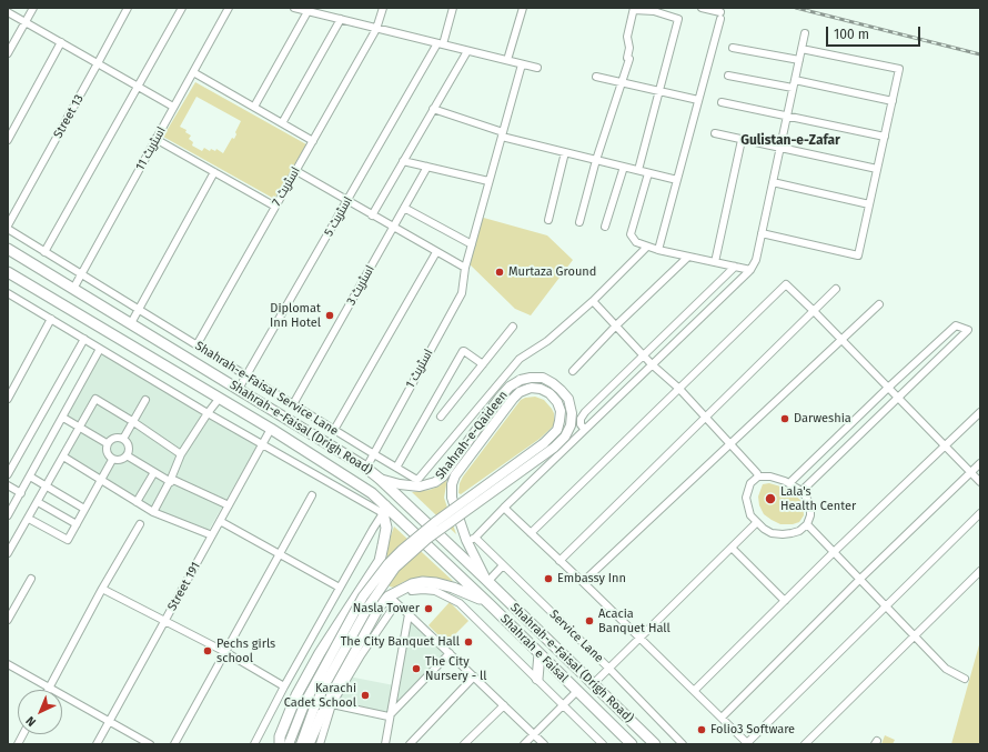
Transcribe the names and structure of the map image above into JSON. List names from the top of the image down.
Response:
{
  "streets": {
    "highway": ["Shahrah-e-Faisal (Drigh Road)", "Shahrah e Faisal"],
    "main road": ["Shahrah-e-Qaideen"],
    "street": [
      "Street 13",
      "اسٹریٹ 11",
      "اسٹریٹ 7",
      "اسٹریٹ 5",
      "اسٹریٹ 3",
      "اسٹریٹ 1",
      "Shahrah-e-Faisal Service Lane",
      "Street 191",
      "Service Lane"
    ]
  },
  "crossings": [
    ["Street 13", "Shahrah-e-Faisal Service Lane"],
    ["اسٹریٹ 11", "Shahrah-e-Faisal Service Lane"],
    ["اسٹریٹ 11", "Shahrah-e-Faisal (Drigh Road)"],
    ["اسٹریٹ 7", "Shahrah-e-Faisal Service Lane"],
    ["اسٹریٹ 5", "Shahrah-e-Faisal Service Lane"],
    ["اسٹریٹ 5", "Shahrah-e-Faisal (Drigh Road)"],
    ["اسٹریٹ 3", "Shahrah-e-Faisal Service Lane"],
    ["اسٹریٹ 1", "Shahrah-e-Faisal Service Lane"],
    ["اسٹریٹ 1", "Shahrah-e-Faisal (Drigh Road)"],
    ["Shahrah-e-Faisal (Drigh Road)", "Shahrah-e-Qaideen"],
    ["Shahrah-e-Faisal (Drigh Road)", "Street 191"],
    ["Shahrah-e-Faisal (Drigh Road)", "Shahrah e Faisal"],
    ["Shahrah-e-Qaideen", "Service Lane"]
  ],
  "districts": ["Gulistan-e-Zafar"],
  "places": [
    "Murtaza Ground",
    "Diplomat Inn Hotel",
    "Darweshia",
    "Lala's Health Center",
    "Embassy Inn",
    "Nasla Tower",
    "Acacia Banquet Hall",
    "The City Banquet Hall",
    "Pechs girls school",
    "The City Nursery - ll",
    "Karachi Cadet School",
    "Folio3 Software"
  ],
  "scale_bar": "100 m",
  "north": "bottom left"
}
